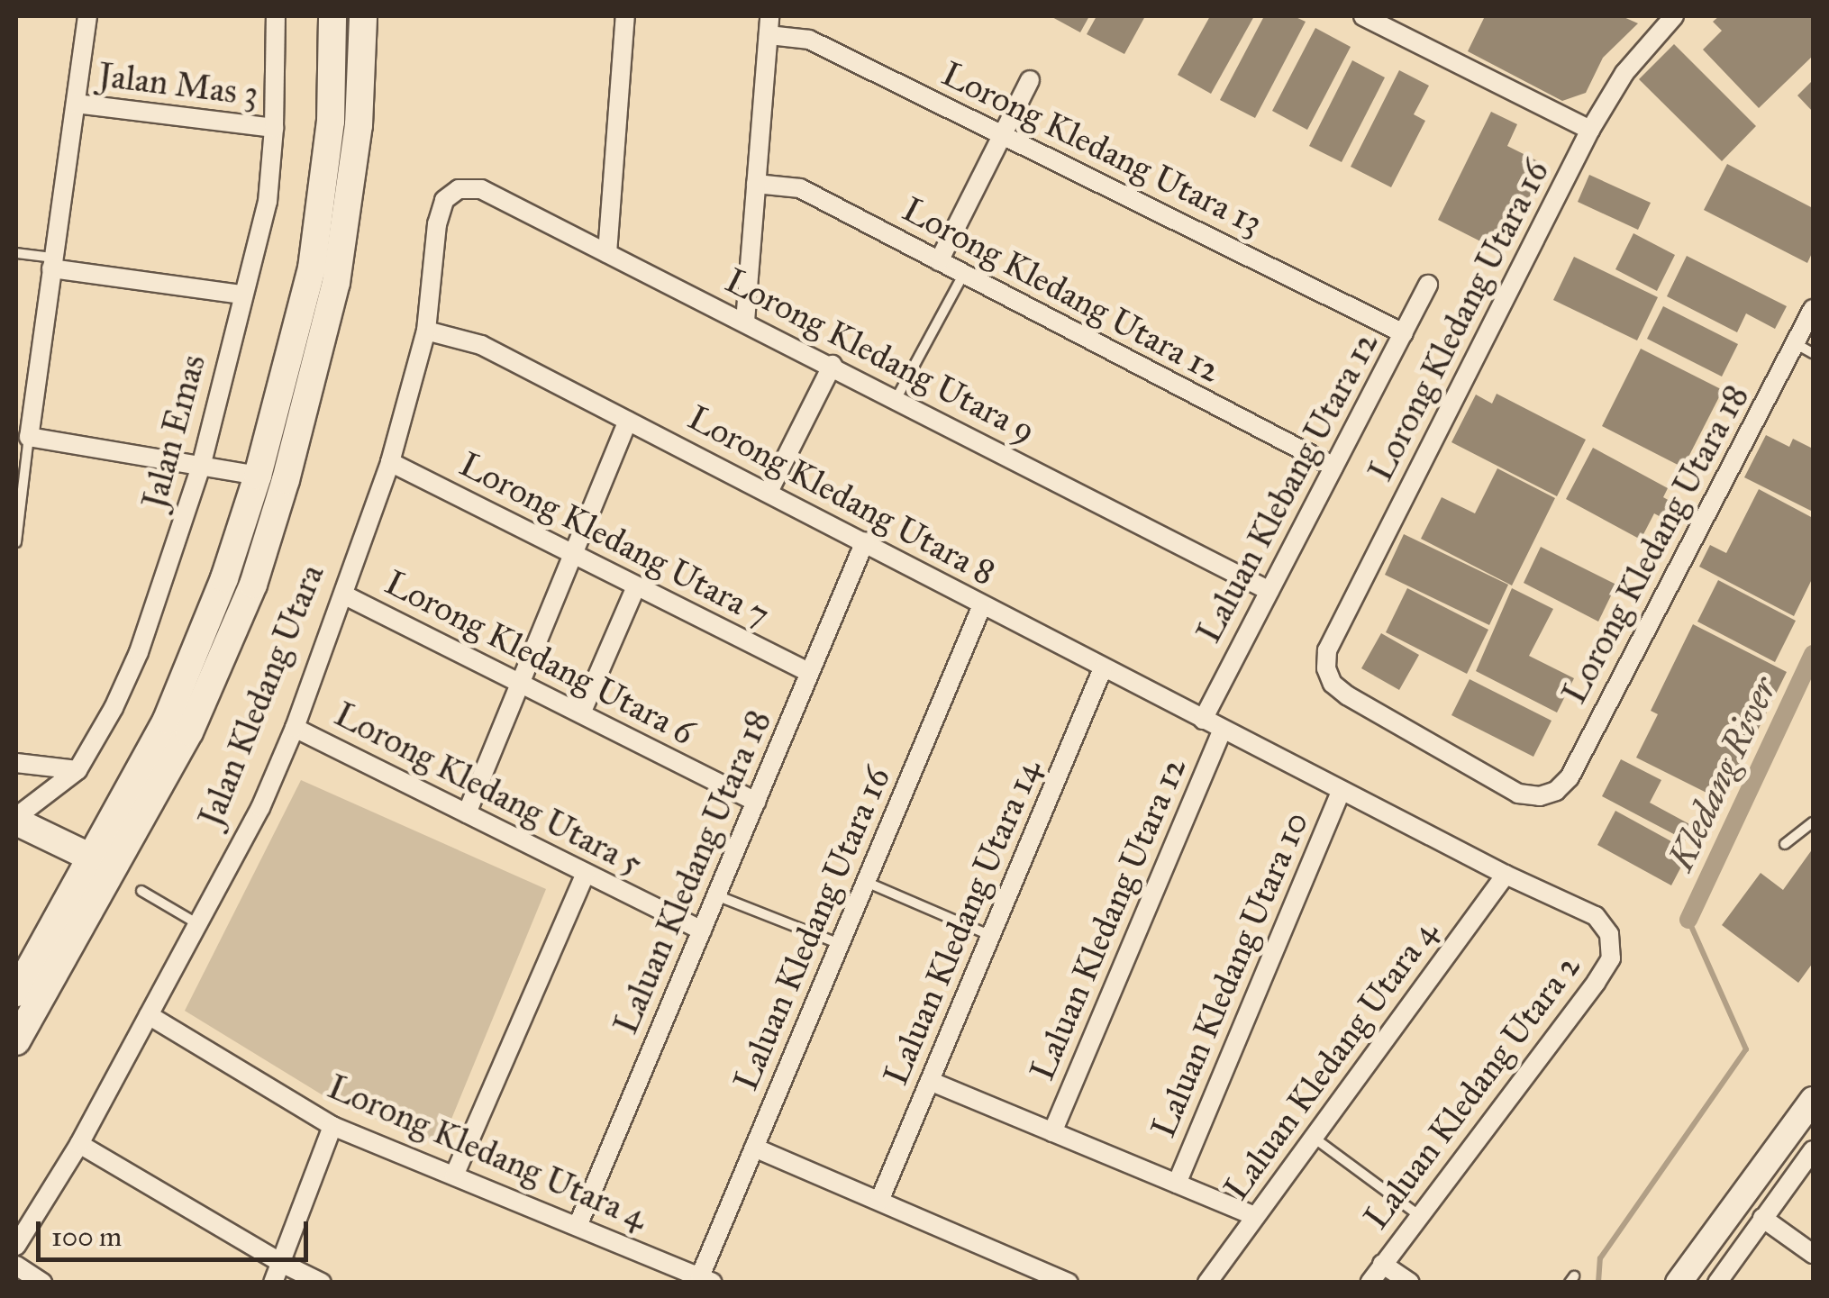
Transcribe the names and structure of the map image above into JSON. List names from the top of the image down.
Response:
{
  "streets": {
    "main road": ["Jalan Kledang Utara"],
    "street": [
      "Jalan Mas 3",
      "Lorong Kledang Utara 13",
      "Lorong Kledang Utara 12",
      "Lorong Kledang Utara 16",
      "Lorong Kledang Utara 9",
      "Jalan Emas",
      "Laluan Klebang Utara 12",
      "Lorong Kledang Utara 8",
      "Lorong Kledang Utara 7",
      "Lorong Kledang Utara 18",
      "Lorong Kledang Utara 6",
      "Lorong Kledang Utara 5",
      "Laluan Kledang Utara 18",
      "Laluan Kledang Utara 12",
      "Laluan Kledang Utara 14",
      "Laluan Kledang Utara 16",
      "Laluan Kledang Utara 10",
      "Laluan Kledang Utara 4",
      "Laluan Kledang Utara 2",
      "Lorong Kledang Utara 4"
    ]
  },
  "crossings": [
    ["Jalan Mas 3", "Jalan Emas"],
    ["Lorong Kledang Utara 13", "Laluan Klebang Utara 12"],
    ["Lorong Kledang Utara 12", "Laluan Klebang Utara 12"],
    ["Lorong Kledang Utara 16", "Lorong Kledang Utara 18"],
    ["Lorong Kledang Utara 9", "Laluan Klebang Utara 12"],
    ["Lorong Kledang Utara 9", "Jalan Kledang Utara"],
    ["Laluan Klebang Utara 12", "Lorong Kledang Utara 8"],
    ["Lorong Kledang Utara 8", "Jalan Kledang Utara"],
    ["Lorong Kledang Utara 8", "Laluan Kledang Utara 18"],
    ["Lorong Kledang Utara 8", "Laluan Kledang Utara 12"],
    ["Lorong Kledang Utara 8", "Laluan Kledang Utara 14"],
    ["Lorong Kledang Utara 8", "Laluan Kledang Utara 16"],
    ["Lorong Kledang Utara 8", "Laluan Kledang Utara 10"],
    ["Lorong Kledang Utara 8", "Laluan Kledang Utara 4"],
    ["Lorong Kledang Utara 8", "Laluan Kledang Utara 2"],
    ["Lorong Kledang Utara 7", "Jalan Kledang Utara"],
    ["Lorong Kledang Utara 7", "Laluan Kledang Utara 18"],
    ["Lorong Kledang Utara 6", "Jalan Kledang Utara"],
    ["Lorong Kledang Utara 6", "Laluan Kledang Utara 18"],
    ["Jalan Kledang Utara", "Lorong Kledang Utara 5"],
    ["Jalan Kledang Utara", "Lorong Kledang Utara 4"],
    ["Lorong Kledang Utara 5", "Laluan Kledang Utara 18"],
    ["Laluan Kledang Utara 18", "Lorong Kledang Utara 4"],
    ["Laluan Kledang Utara 16", "Lorong Kledang Utara 4"]
  ],
  "water": ["Kledang River"],
  "scale_bar": "100 m"
}
